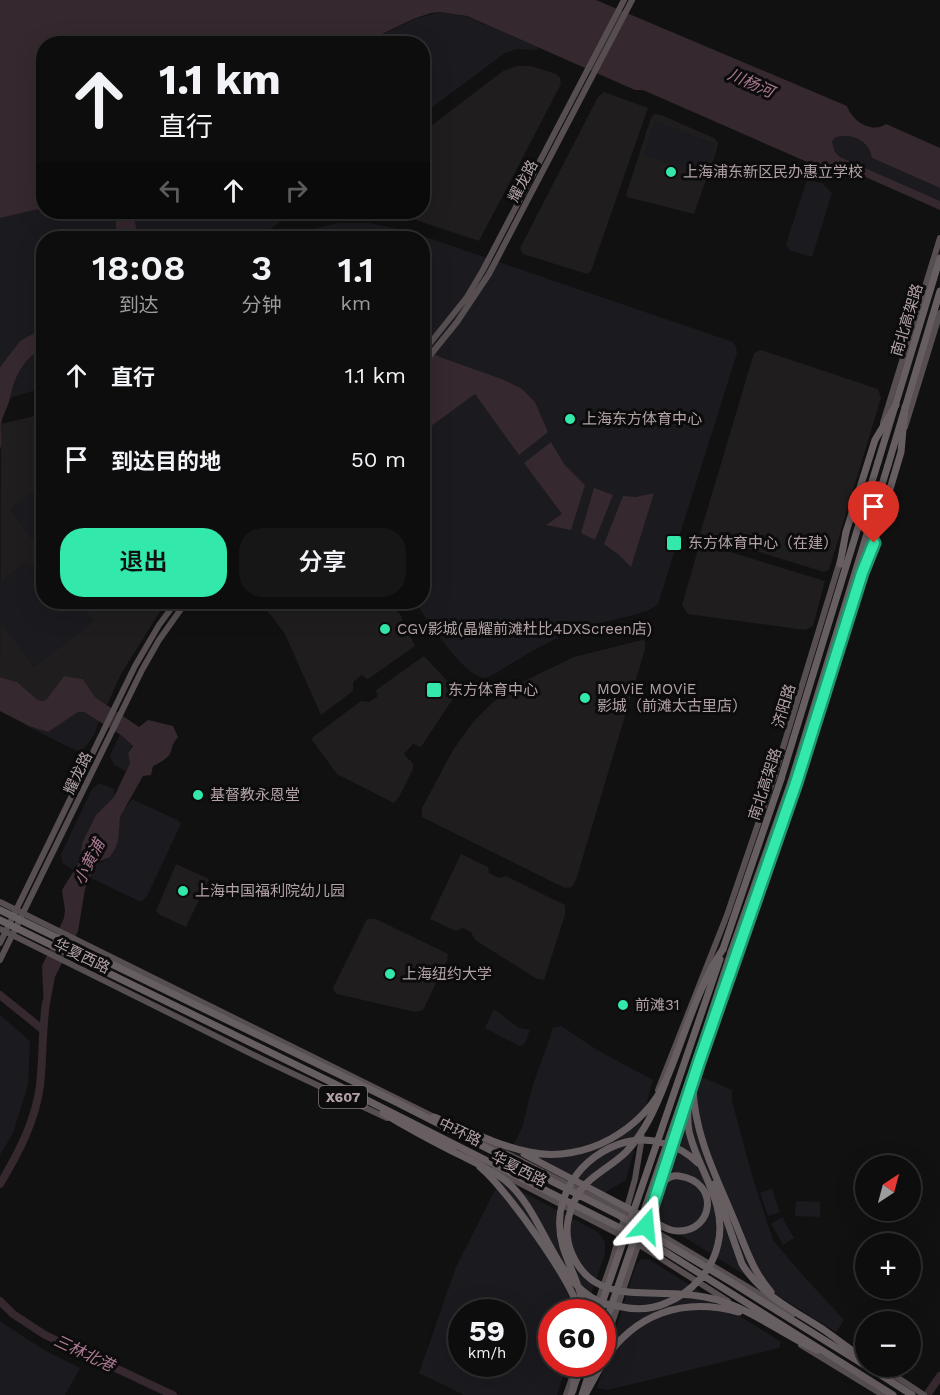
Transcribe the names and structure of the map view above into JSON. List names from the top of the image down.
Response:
{
  "streets": {
    "highway": ["南北高架路", "中环路"],
    "main road": [
      "耀龙路",
      "济阳路",
      "华夏西路",
      "X607"
    ]
  },
  "crossings": [
    ["耀龙路", "华夏西路"],
    ["济阳路", "华夏西路"]
  ],
  "water": ["川杨河", "小黄浦", "三林北港"],
  "places": {
    "other": [
      "上海浦东新区民办惠立学校",
      "上海东方体育中心",
      "CGV影城(晶耀前滩杜比4DXScreen店)",
      "MOViE MOViE 影城（前滩太古里店）",
      "基督教永恩堂",
      "上海中国福利院幼儿园",
      "上海纽约大学",
      "前滩31"
    ],
    "transit": ["东方体育中心（在建）", "东方体育中心"]
  },
  "north": "top right",
  "page": {
    "turn": ["1.1 km", "直行"],
    "eta": [
      "18:08",
      "到达",
      "3",
      "分钟",
      "1.1",
      "km"
    ],
    "list": [
      {
        "name": "直行",
        "value": "1.1 km"
      },
      {
        "name": "到达目的地",
        "value": "50 m"
      }
    ],
    "buttons": ["退出", "分享"],
    "map_buttons": ["+", "−"],
    "speed": "59 km/h",
    "limit": "60"
  }
}
